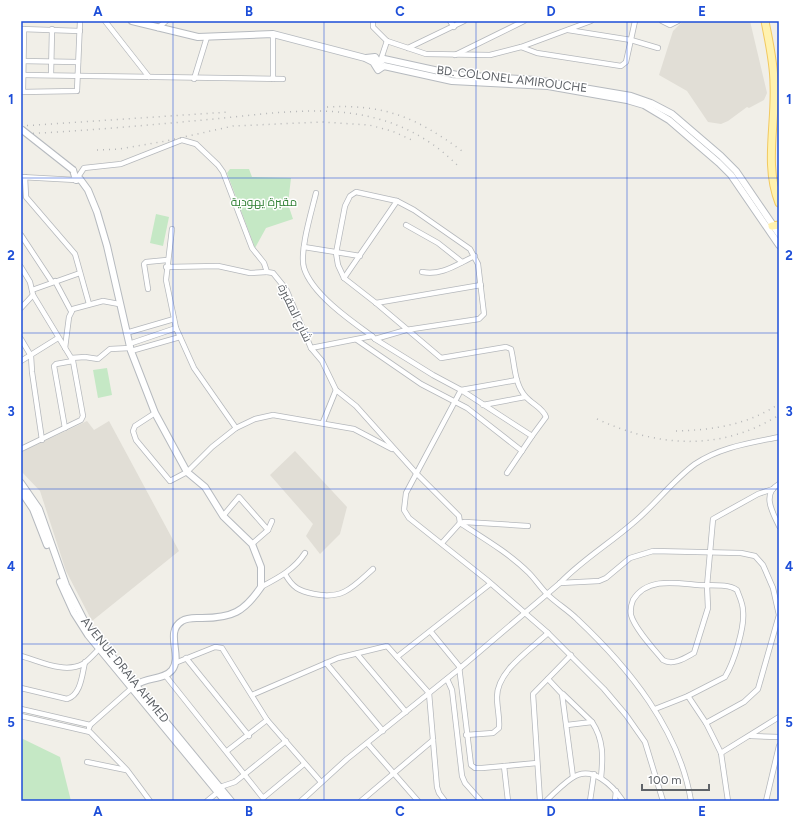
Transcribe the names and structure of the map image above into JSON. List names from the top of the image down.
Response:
{
  "streets": {
    "street": ["BD. COLONEL AMIROUCHE", "شارع المقبرة", "AVENUE DRAIA AHMED"]
  },
  "parks": ["مقبرة يهودية"],
  "scale_bar": "100 m",
  "grid": {
    "columns": [
      "A",
      "B",
      "C",
      "D",
      "E"
    ],
    "rows": [
      "1",
      "2",
      "3",
      "4",
      "5"
    ]
  }
}
